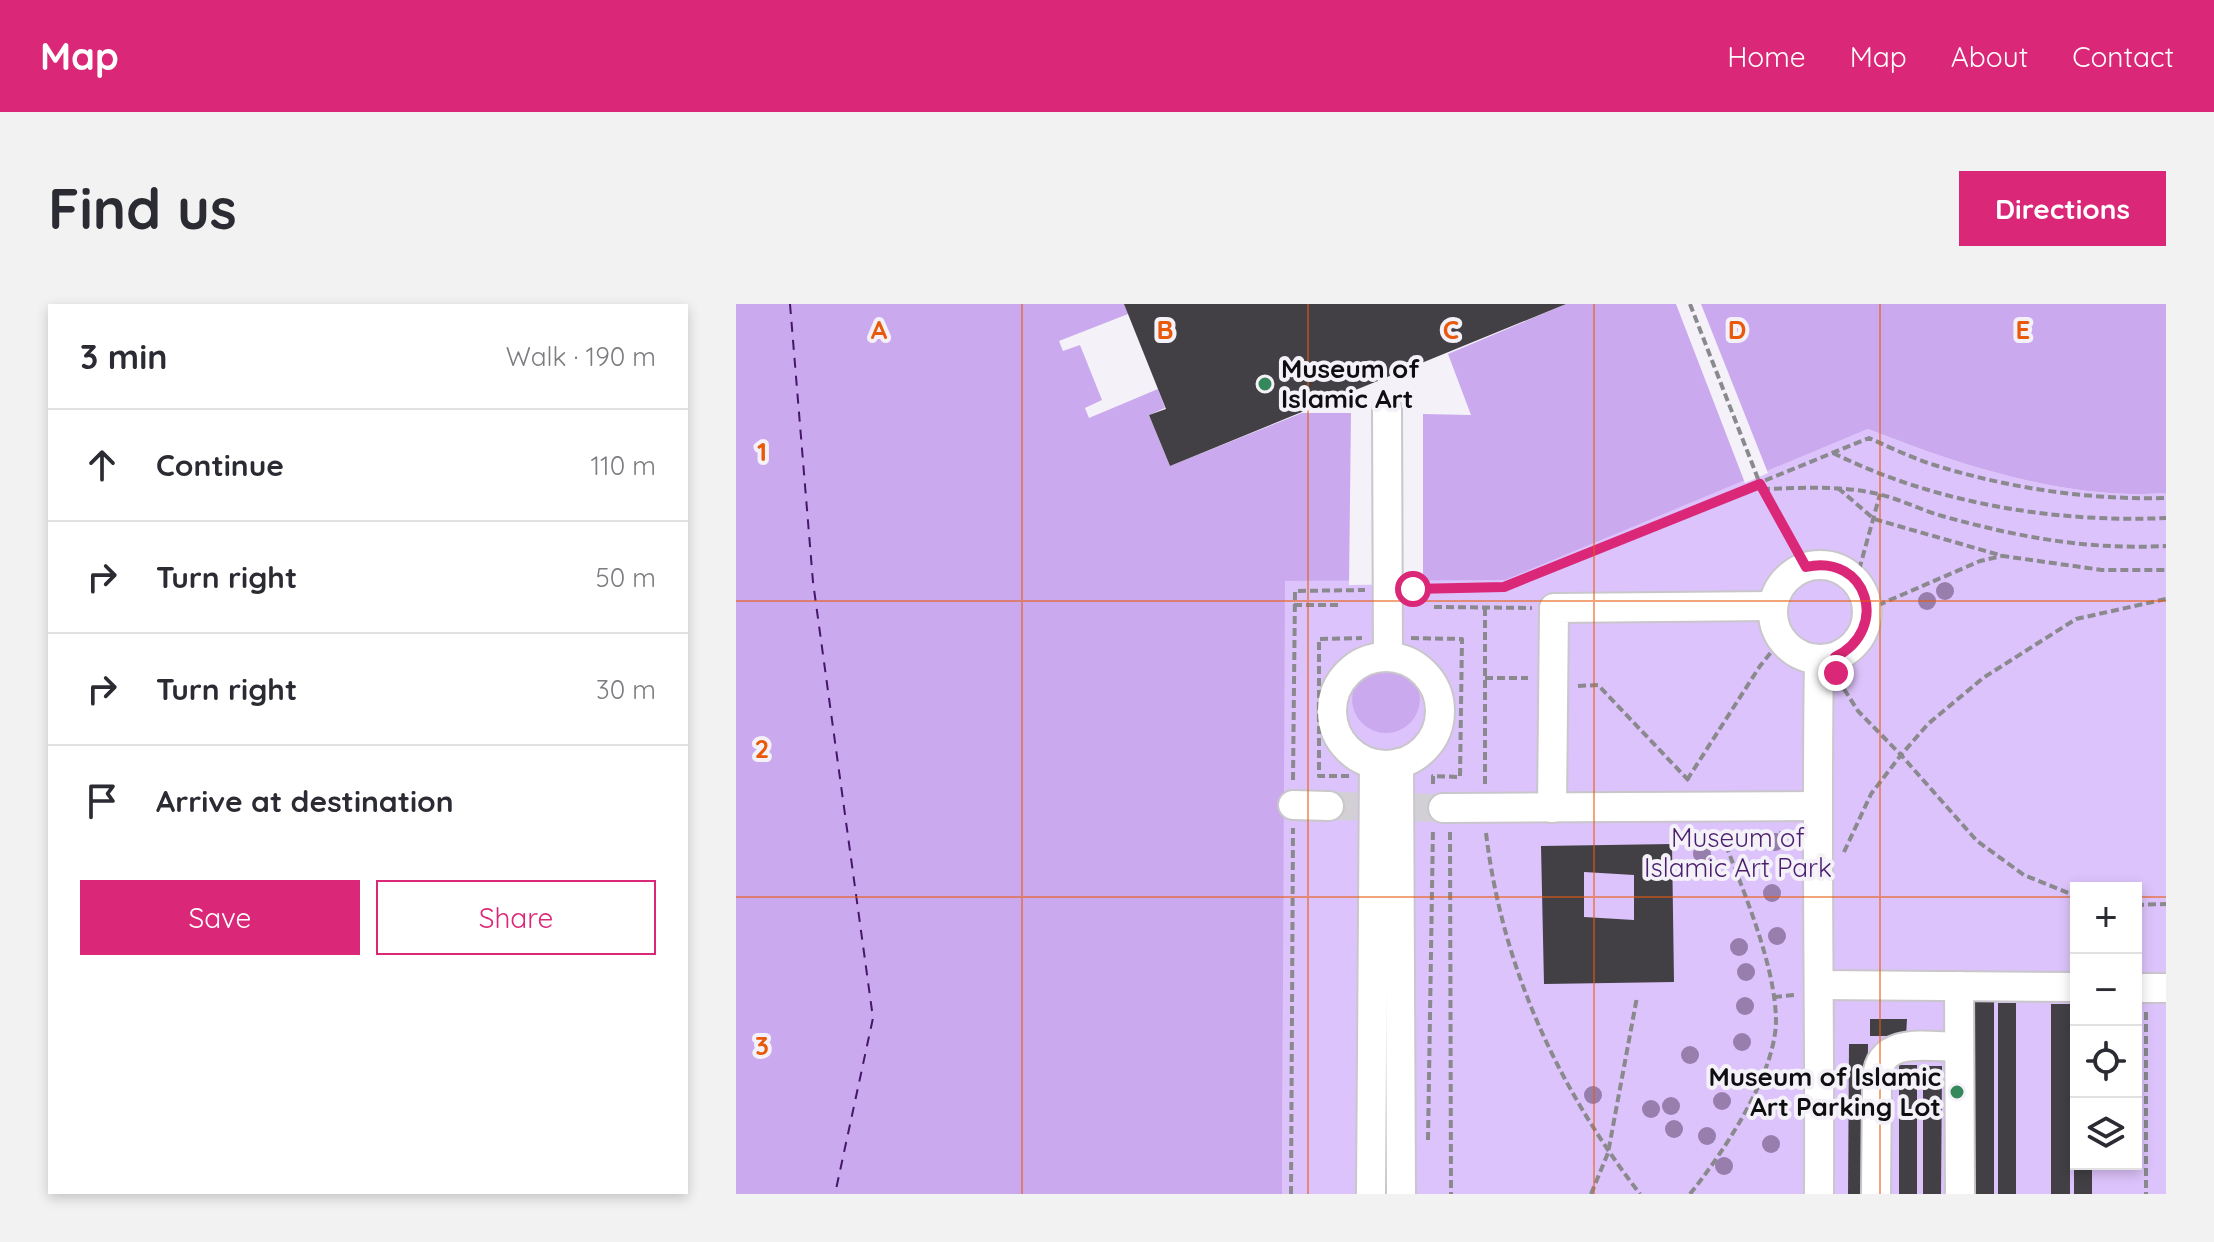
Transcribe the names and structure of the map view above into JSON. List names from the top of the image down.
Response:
{
  "parks": ["Museum of Islamic Art Park"],
  "places": ["Museum of Islamic Art", "Museum of Islamic Art Parking Lot"],
  "page": {
    "header": "Map",
    "nav": [
      "Home",
      "Map",
      "About",
      "Contact"
    ],
    "buttons": [
      "Directions",
      ["Save", "Share"]
    ],
    "title": "Find us",
    "heading": ["3 min", "Walk · 190 m"],
    "list": [
      ["Continue", "110 m"],
      ["Turn right", "50 m"],
      ["Turn right", "30 m"],
      "Arrive at destination"
    ],
    "map_buttons": ["+", "−"]
  },
  "grid": {
    "columns": [
      "A",
      "B",
      "C",
      "D",
      "E"
    ],
    "rows": ["1", "2", "3"]
  }
}
